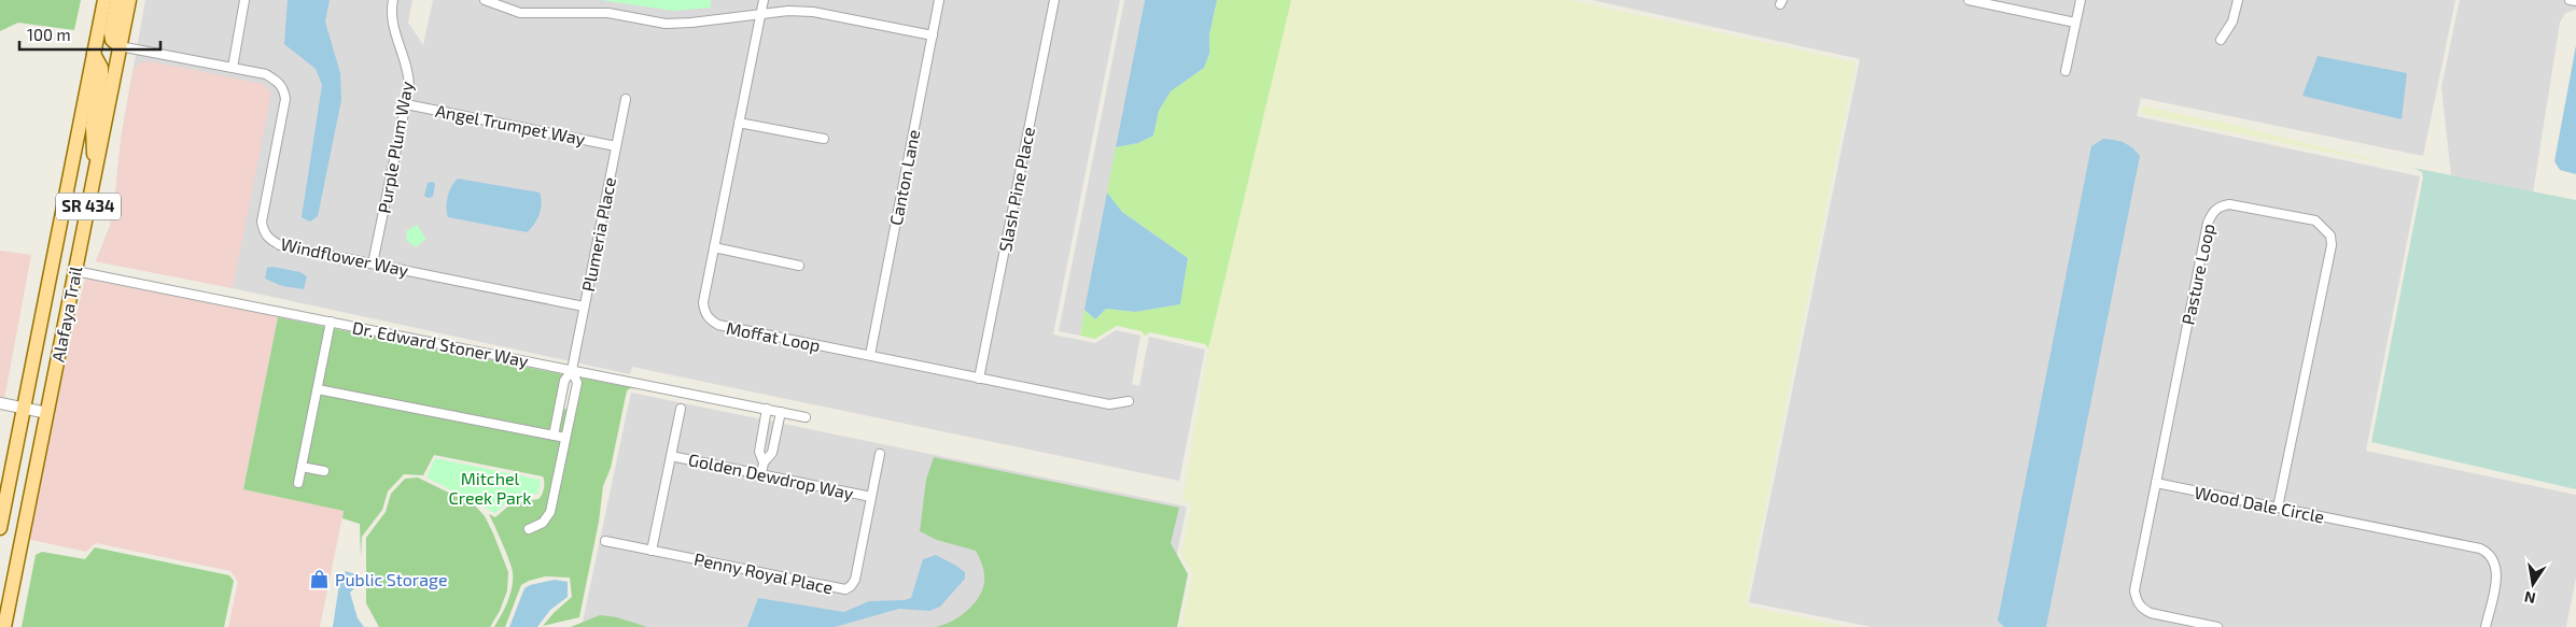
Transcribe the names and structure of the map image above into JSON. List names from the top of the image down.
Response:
{
  "streets": {
    "main road": ["SR 434", "Alafaya Trail"],
    "street": [
      "Angel Trumpet Way",
      "Purple Plum Way",
      "Canton Lane",
      "Slash Pine Place",
      "Plumeria Place",
      "Windflower Way",
      "Pasture Loop",
      "Moffat Loop",
      "Dr. Edward Stoner Way",
      "Golden Dewdrop Way",
      "Wood Dale Circle",
      "Penny Royal Place"
    ]
  },
  "crossings": [
    ["Angel Trumpet Way", "Purple Plum Way"],
    ["Angel Trumpet Way", "Plumeria Place"],
    ["Purple Plum Way", "Windflower Way"],
    ["Canton Lane", "Moffat Loop"],
    ["Slash Pine Place", "Moffat Loop"],
    ["Plumeria Place", "Windflower Way"],
    ["Plumeria Place", "Dr. Edward Stoner Way"],
    ["Windflower Way", "Alafaya Trail"],
    ["Pasture Loop", "Wood Dale Circle"],
    ["Alafaya Trail", "Dr. Edward Stoner Way"],
    ["Golden Dewdrop Way", "Penny Royal Place"]
  ],
  "parks": ["Mitchel Creek Park"],
  "places": {
    "shop": ["Public Storage"]
  },
  "scale_bar": "100 m",
  "north": "bottom"
}
